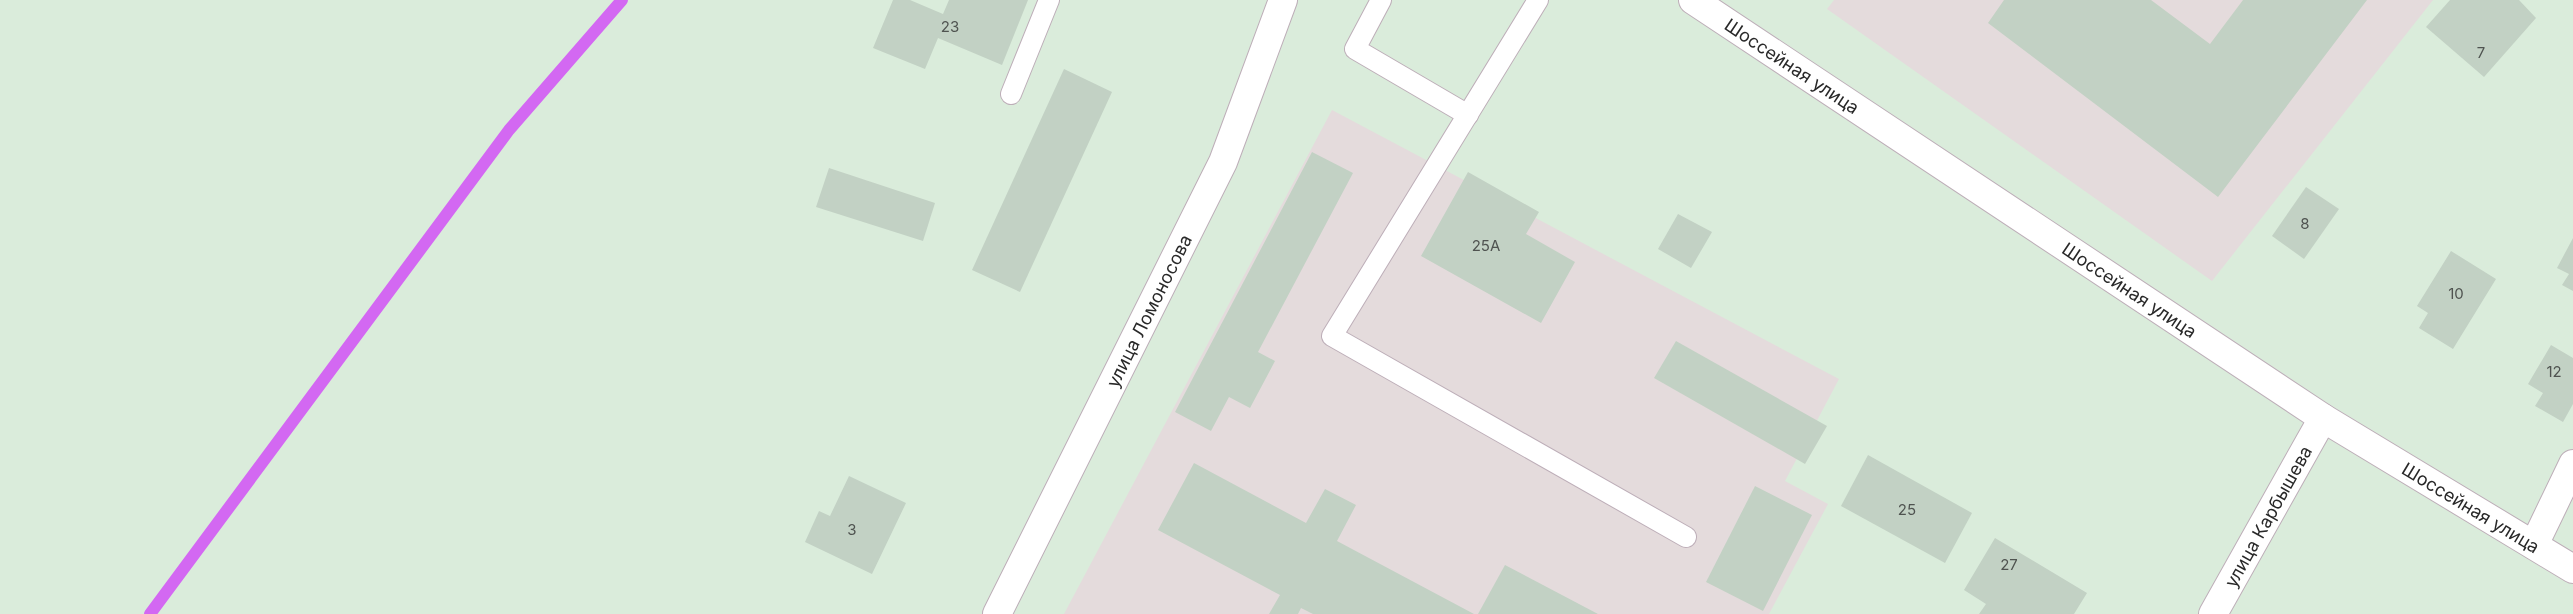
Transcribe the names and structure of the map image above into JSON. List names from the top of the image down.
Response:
{
  "streets": {
    "street": ["Шоссейная улица", "улица Ломоносова", "улица Карбышева"]
  },
  "crossings": [
    ["Шоссейная улица", "улица Карбышева"]
  ],
  "house_numbers": [
    "23",
    "7",
    "8",
    "25А",
    "10",
    "12",
    "25",
    "3",
    "27"
  ]
}
